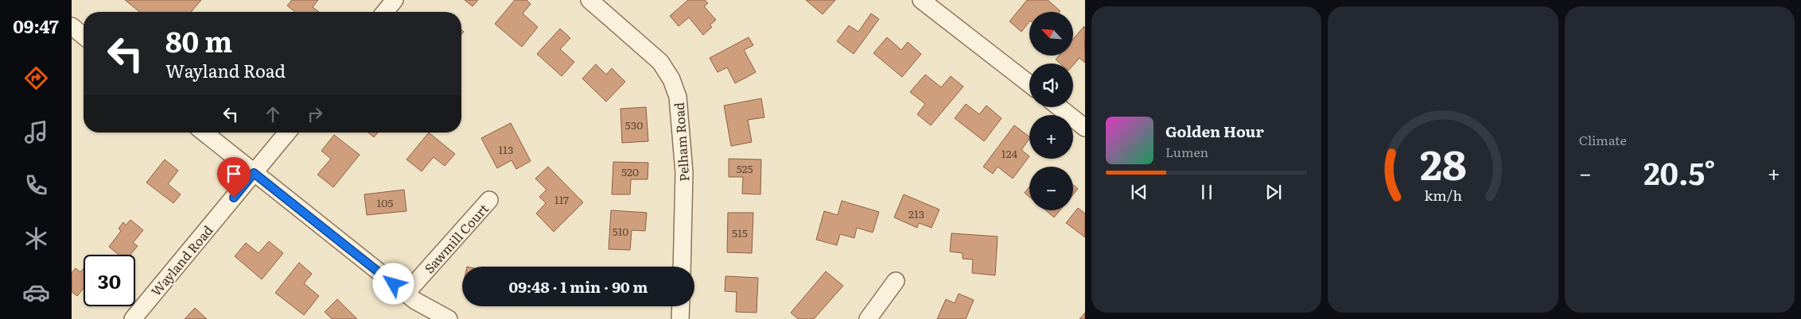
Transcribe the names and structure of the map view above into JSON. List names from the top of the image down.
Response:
{
  "streets": {
    "street": ["Pelham Road", "Sawmill Court", "Wayland Road"]
  },
  "house_numbers": [
    "530",
    "113",
    "124",
    "525",
    "520",
    "117",
    "105",
    "213",
    "510",
    "515"
  ],
  "north": "top left",
  "page": {
    "tabs": "09:47",
    "tile": "Climate",
    "map_buttons": ["+", "−"],
    "turn": ["80 m", "Wayland Road"],
    "song": ["Golden Hour", "Lumen"],
    "heat": ["−", "20.5°", "+"],
    "limit": "30",
    "trip": "09:48 · 1 min · 90 m",
    "gauge": ["28", "km/h"]
  }
}
